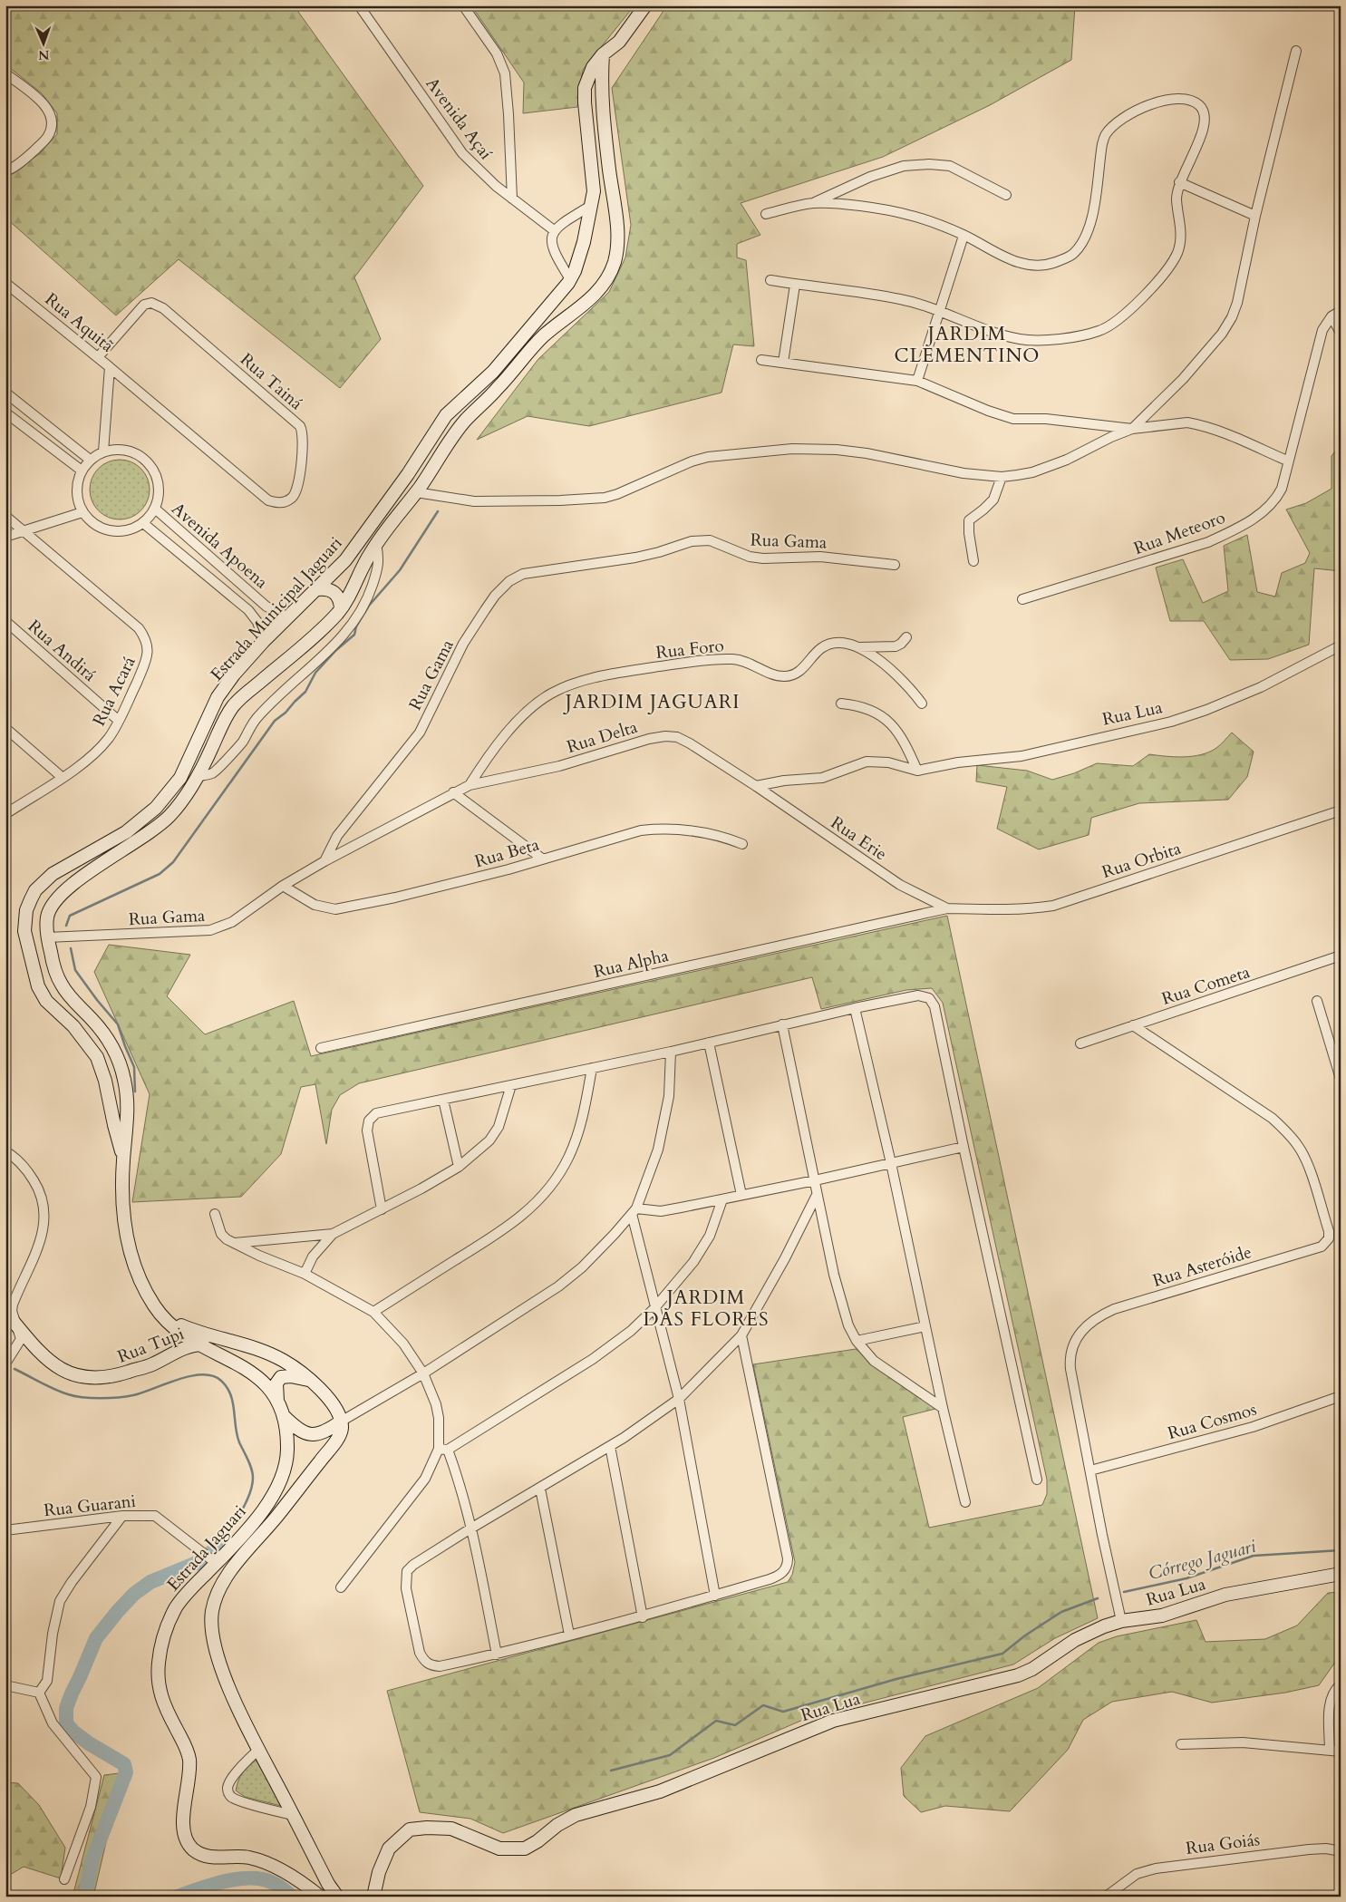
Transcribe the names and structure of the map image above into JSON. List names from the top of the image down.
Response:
{
  "streets": {
    "main road": [
      "Estrada Municipal Jaguari",
      "Rua Lua",
      "Rua Tupi",
      "Estrada Jaguari"
    ],
    "street": [
      "Avenida Açaí",
      "Rua Aquitã",
      "Rua Tainá",
      "Rua Meteoro",
      "Rua Gama",
      "Avenida Apoena",
      "Rua Foro",
      "Rua Andirá",
      "Rua Acará",
      "Rua Delta",
      "Rua Erie",
      "Rua Beta",
      "Rua Orbita",
      "Rua Alpha",
      "Rua Cometa",
      "Rua Asteróide",
      "Rua Cosmos",
      "Rua Guarani",
      "Rua Goiás"
    ]
  },
  "crossings": [
    ["Rua Aquitã", "Rua Tainá"],
    ["Rua Aquitã", "Avenida Apoena"],
    ["Rua Gama", "Estrada Municipal Jaguari"],
    ["Rua Gama", "Rua Delta"],
    ["Rua Gama", "Rua Beta"],
    ["Avenida Apoena", "Estrada Municipal Jaguari"],
    ["Estrada Municipal Jaguari", "Estrada Jaguari"],
    ["Rua Foro", "Rua Delta"],
    ["Rua Andirá", "Rua Acará"],
    ["Rua Lua", "Rua Asteróide"],
    ["Rua Delta", "Rua Erie"],
    ["Rua Erie", "Rua Orbita"],
    ["Rua Erie", "Rua Alpha"],
    ["Rua Orbita", "Rua Alpha"],
    ["Rua Cometa", "Rua Asteróide"],
    ["Rua Asteróide", "Rua Cosmos"],
    ["Rua Tupi", "Estrada Jaguari"],
    ["Rua Guarani", "Estrada Jaguari"]
  ],
  "districts": ["JARDIM CLEMENTINO", "JARDIM JAGUARI", "JARDIM DAS FLORES"],
  "water": ["Córrego Jaguari"],
  "north": "bottom"
}
